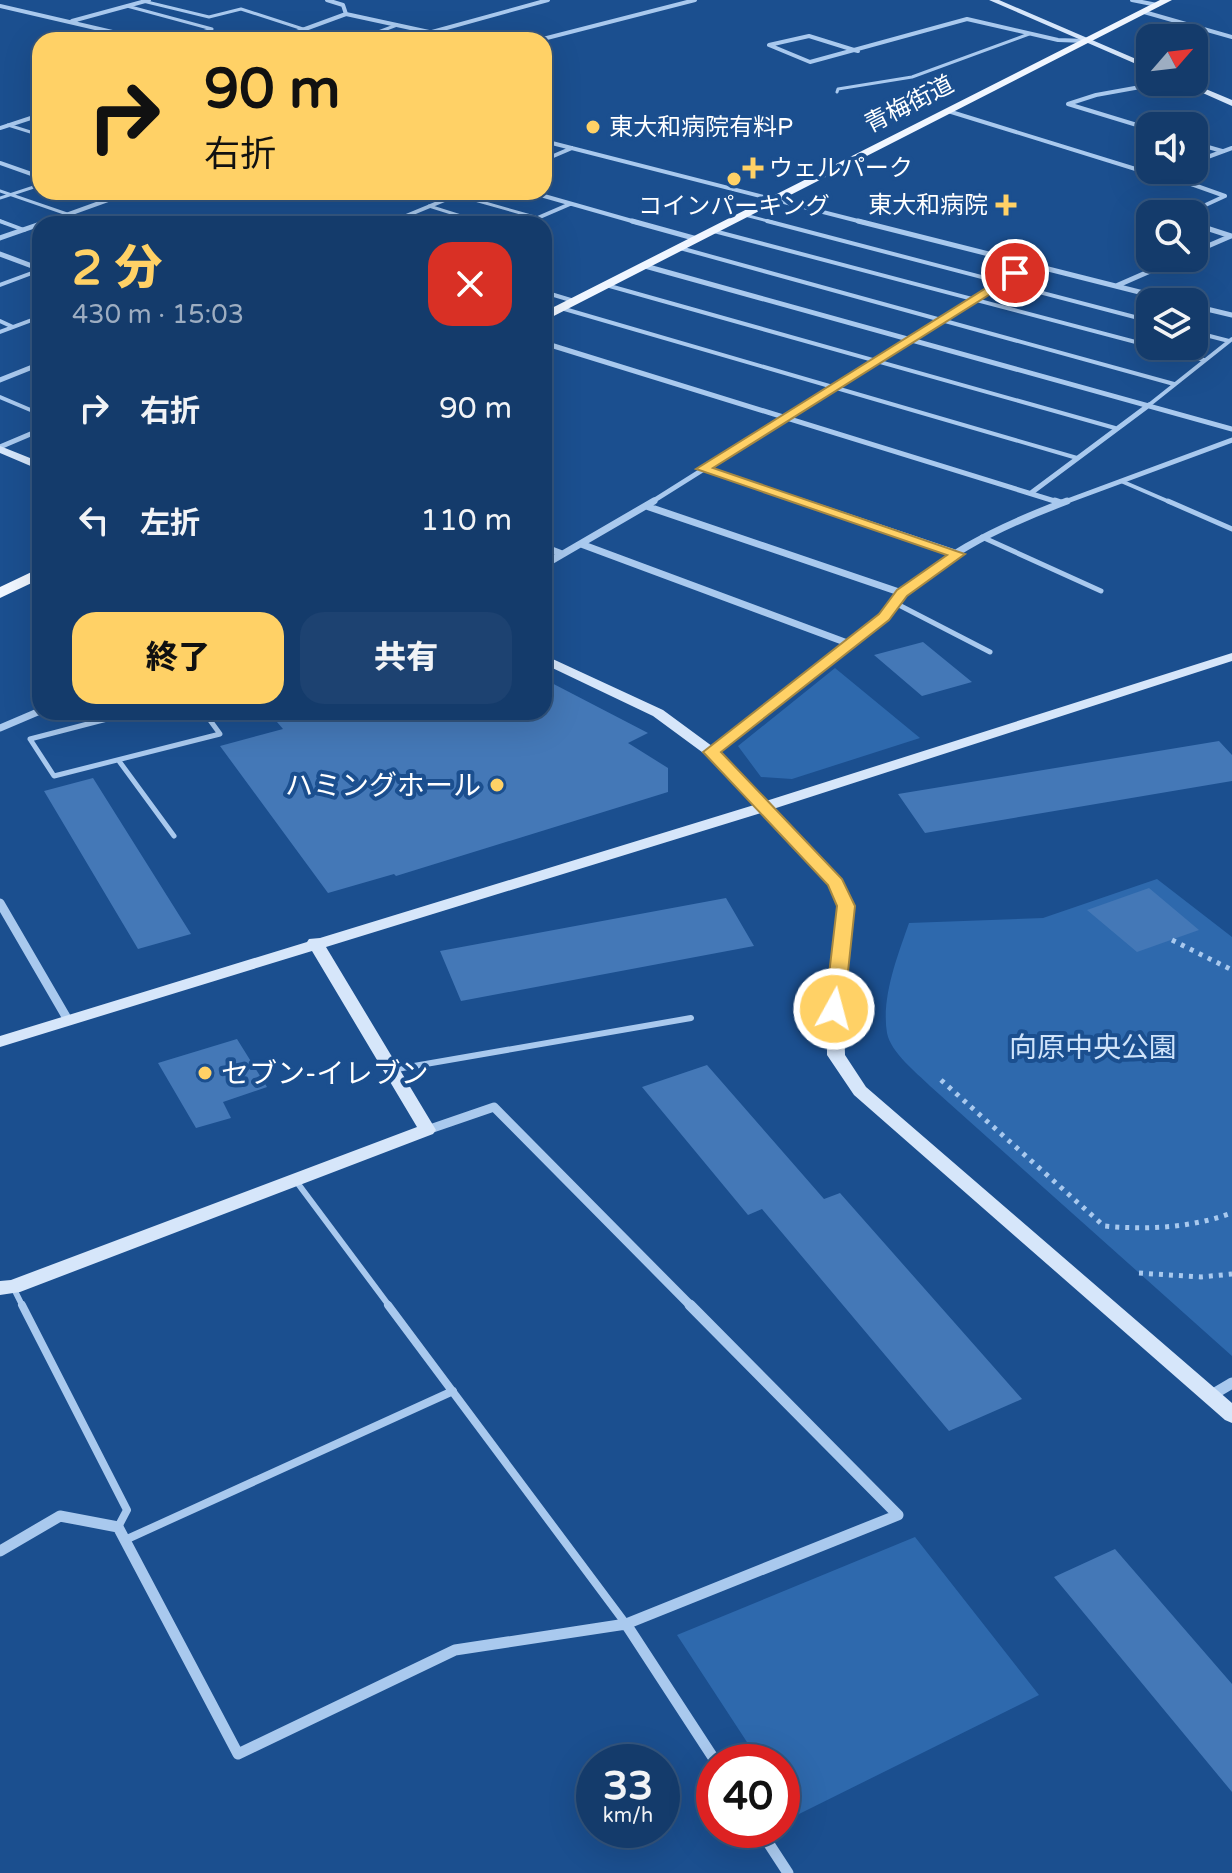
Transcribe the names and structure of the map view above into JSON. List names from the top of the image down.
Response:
{
  "streets": {
    "main road": ["青梅街道"]
  },
  "parks": ["向原中央公園"],
  "places": {
    "other": [
      "東大和病院有料P",
      "コインパーキング",
      "ハミングホール",
      "セブン-イレブン"
    ],
    "health": ["ウェルパーク", "東大和病院"]
  },
  "north": "top right",
  "page": {
    "turn": ["90 m", "右折"],
    "heading": ["2 分", "430 m · 15:03"],
    "list": [
      {
        "name": "右折",
        "value": "90 m"
      },
      {
        "name": "左折",
        "value": "110 m"
      }
    ],
    "buttons": ["終了", "共有"],
    "speed": "33 km/h",
    "limit": "40"
  }
}
